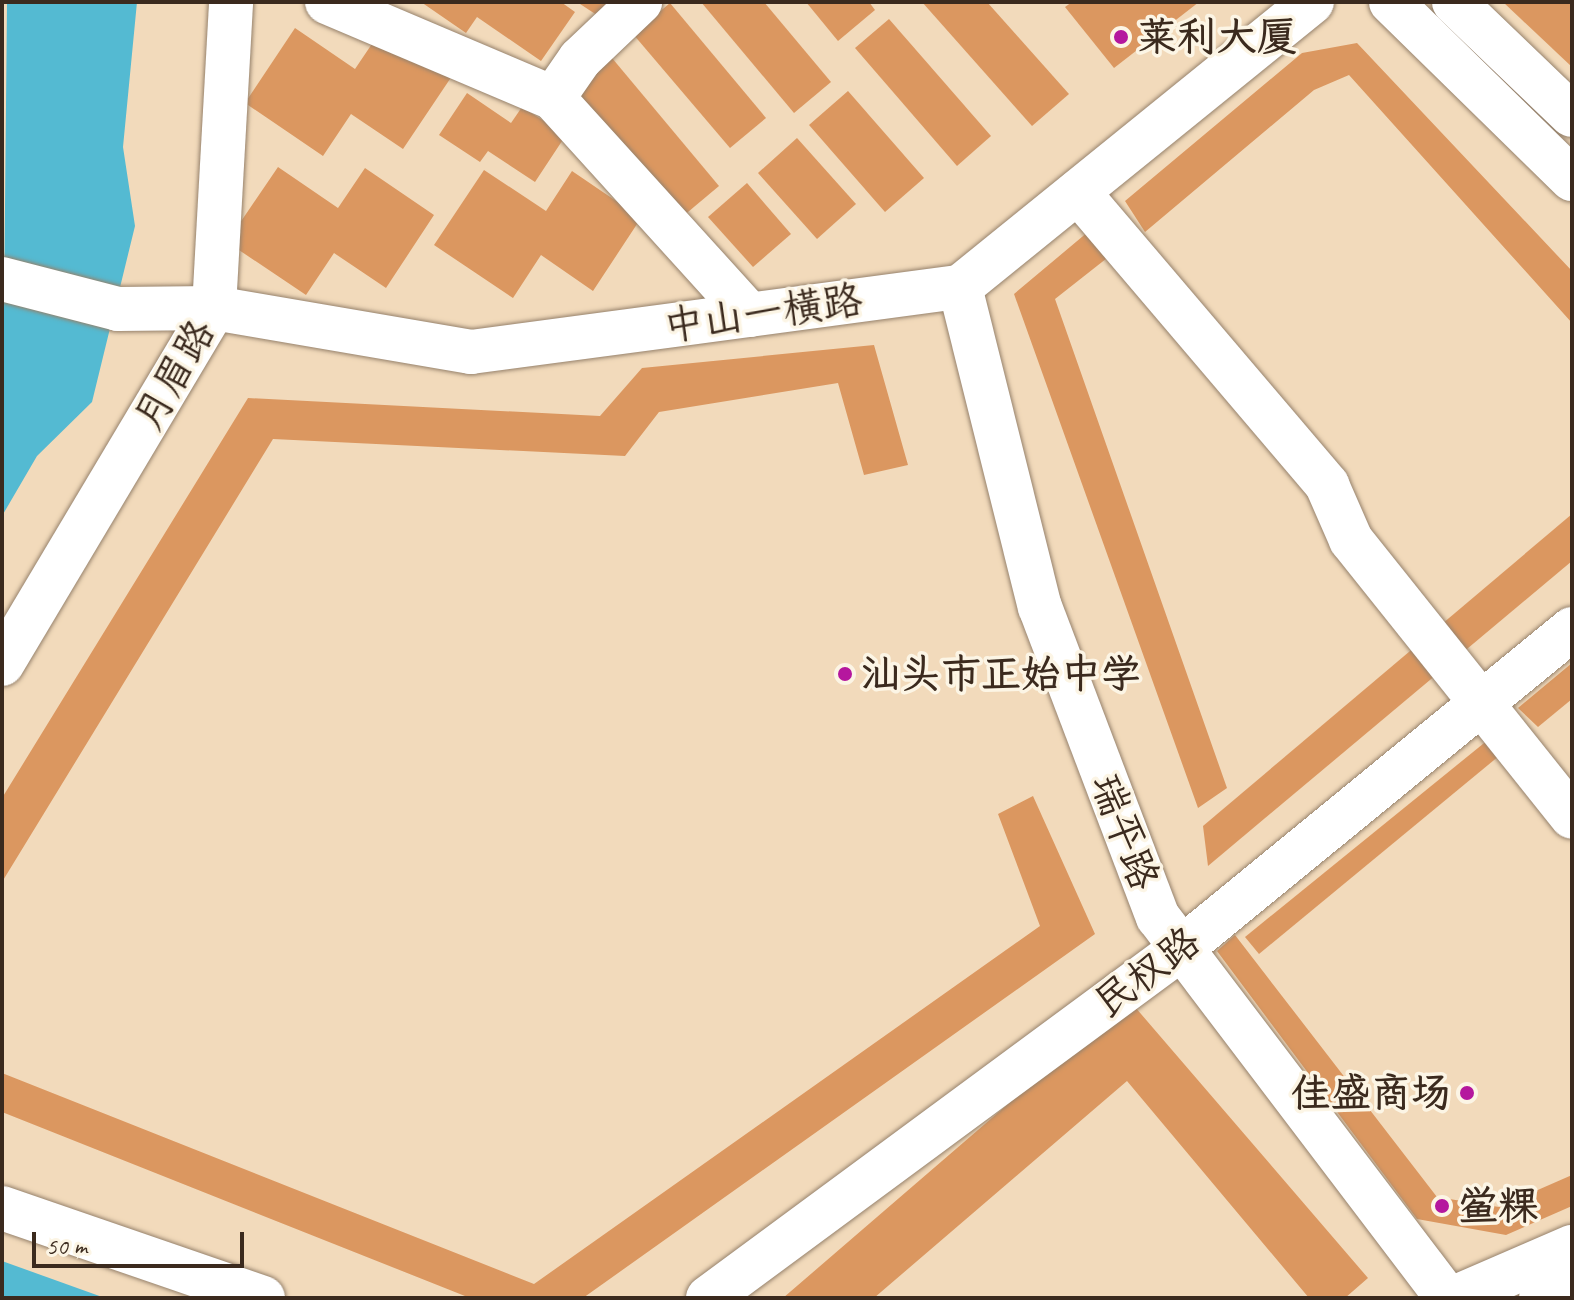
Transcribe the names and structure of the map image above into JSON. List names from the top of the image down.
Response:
{
  "streets": {
    "street": [
      "中山一横路",
      "月眉路",
      "瑞平路",
      "民权路"
    ]
  },
  "crossings": [
    ["中山一横路", "月眉路"],
    ["中山一横路", "瑞平路"],
    ["瑞平路", "民权路"]
  ],
  "places": [
    "莱利大厦",
    "汕头市正始中学",
    "佳盛商场",
    "鲎粿"
  ],
  "scale_bar": "50 m"
}
